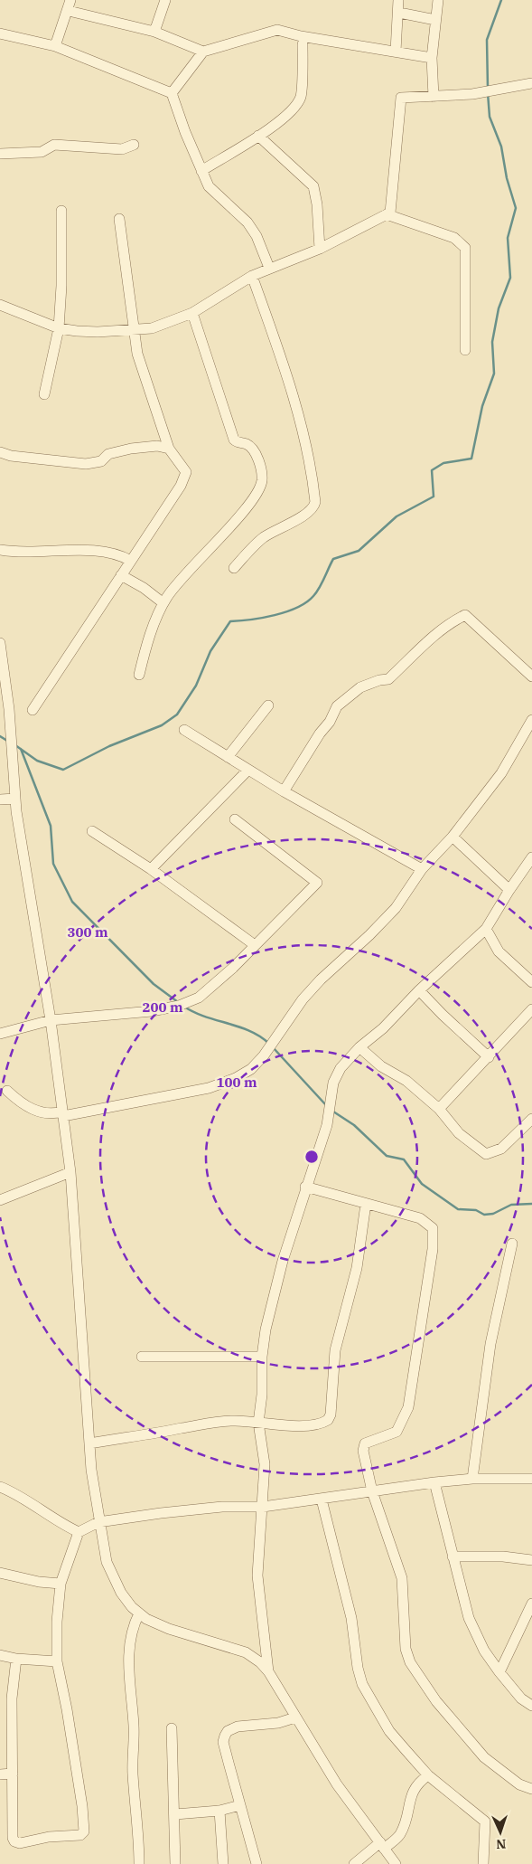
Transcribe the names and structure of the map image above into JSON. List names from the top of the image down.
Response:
{
  "north": "bottom",
  "rings": ["300 m", "200 m", "100 m"]
}
